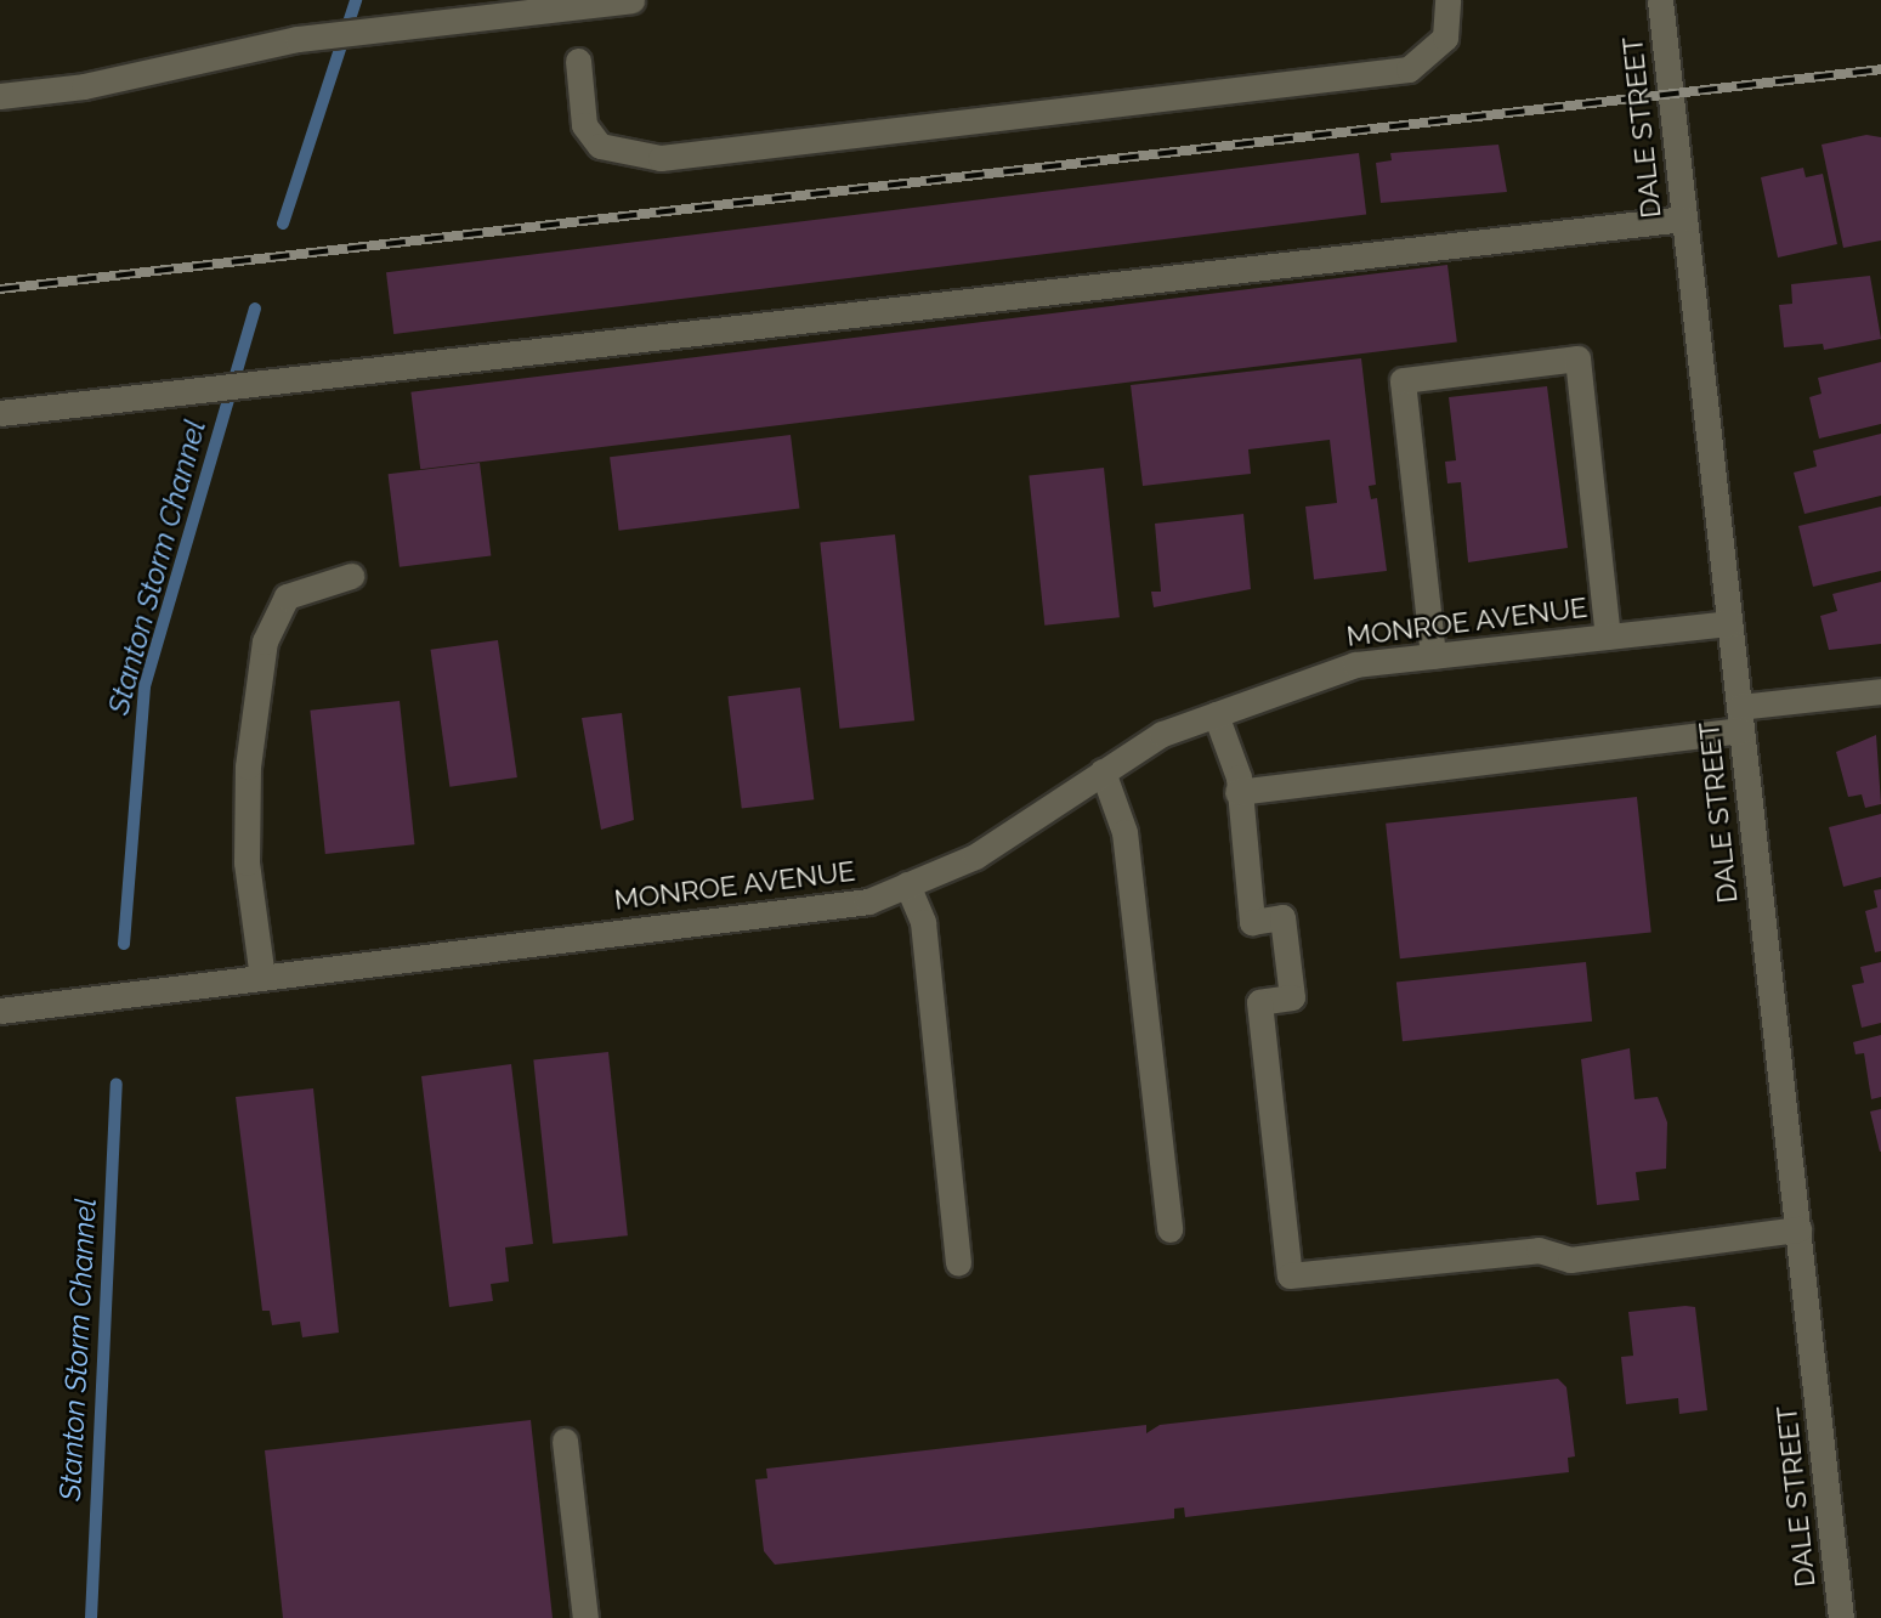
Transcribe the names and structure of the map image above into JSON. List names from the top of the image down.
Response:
{
  "streets": {
    "street": ["DALE STREET", "MONROE AVENUE"]
  },
  "crossings": [
    ["DALE STREET", "MONROE AVENUE"]
  ],
  "water": ["Stanton Storm Channel"]
}
